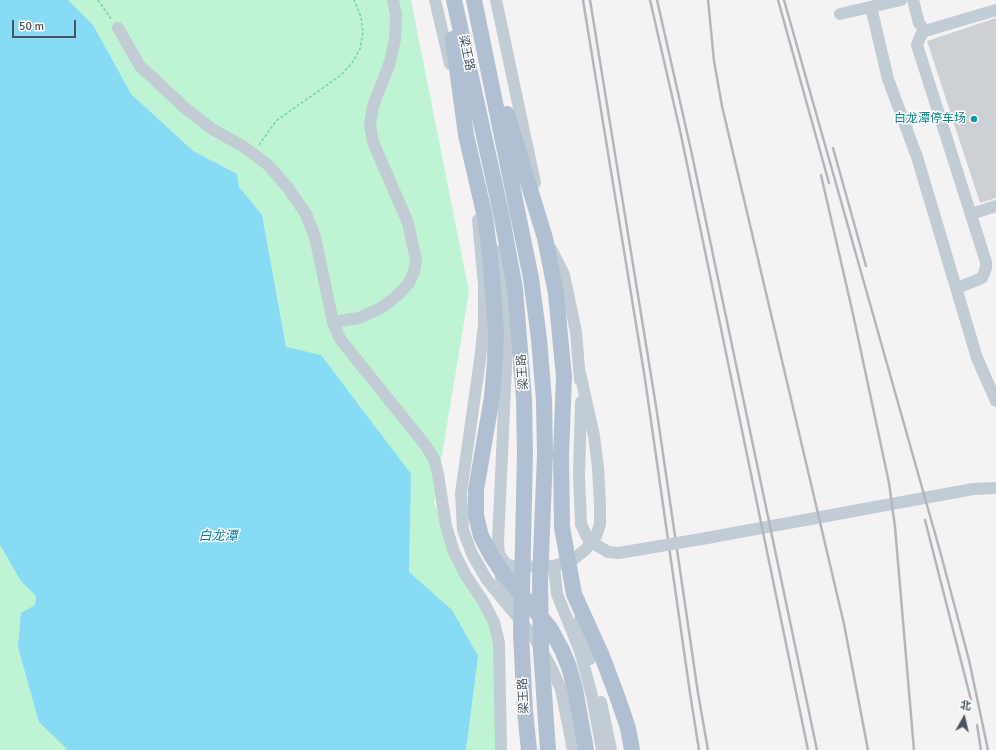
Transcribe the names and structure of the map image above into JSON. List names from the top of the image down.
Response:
{
  "streets": {
    "main road": ["梁王路"]
  },
  "water": ["白龙潭"],
  "places": ["白龙潭停车场"],
  "scale_bar": "50 m",
  "north": "top"
}
